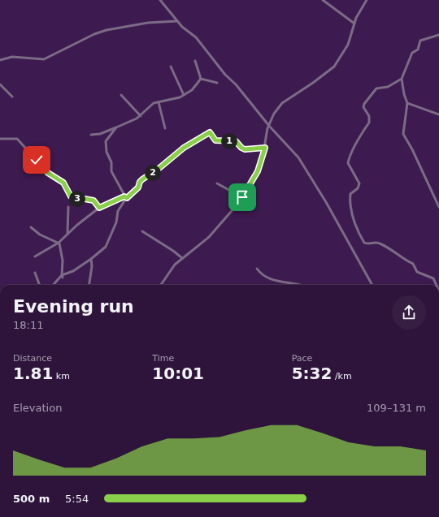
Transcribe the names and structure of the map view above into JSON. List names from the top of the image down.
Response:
{
  "page": {
    "pins": ["1", "2", "3"],
    "heading": ["Evening run", "18:11"],
    "stats": [
      ["Distance", "1.81 km"],
      ["Time", "10:01"],
      ["Pace", "5:32 /km"]
    ],
    "chart": ["Elevation", "109–131 m"],
    "list": [
      {
        "name": "500 m",
        "note": "5:54"
      }
    ]
  }
}
